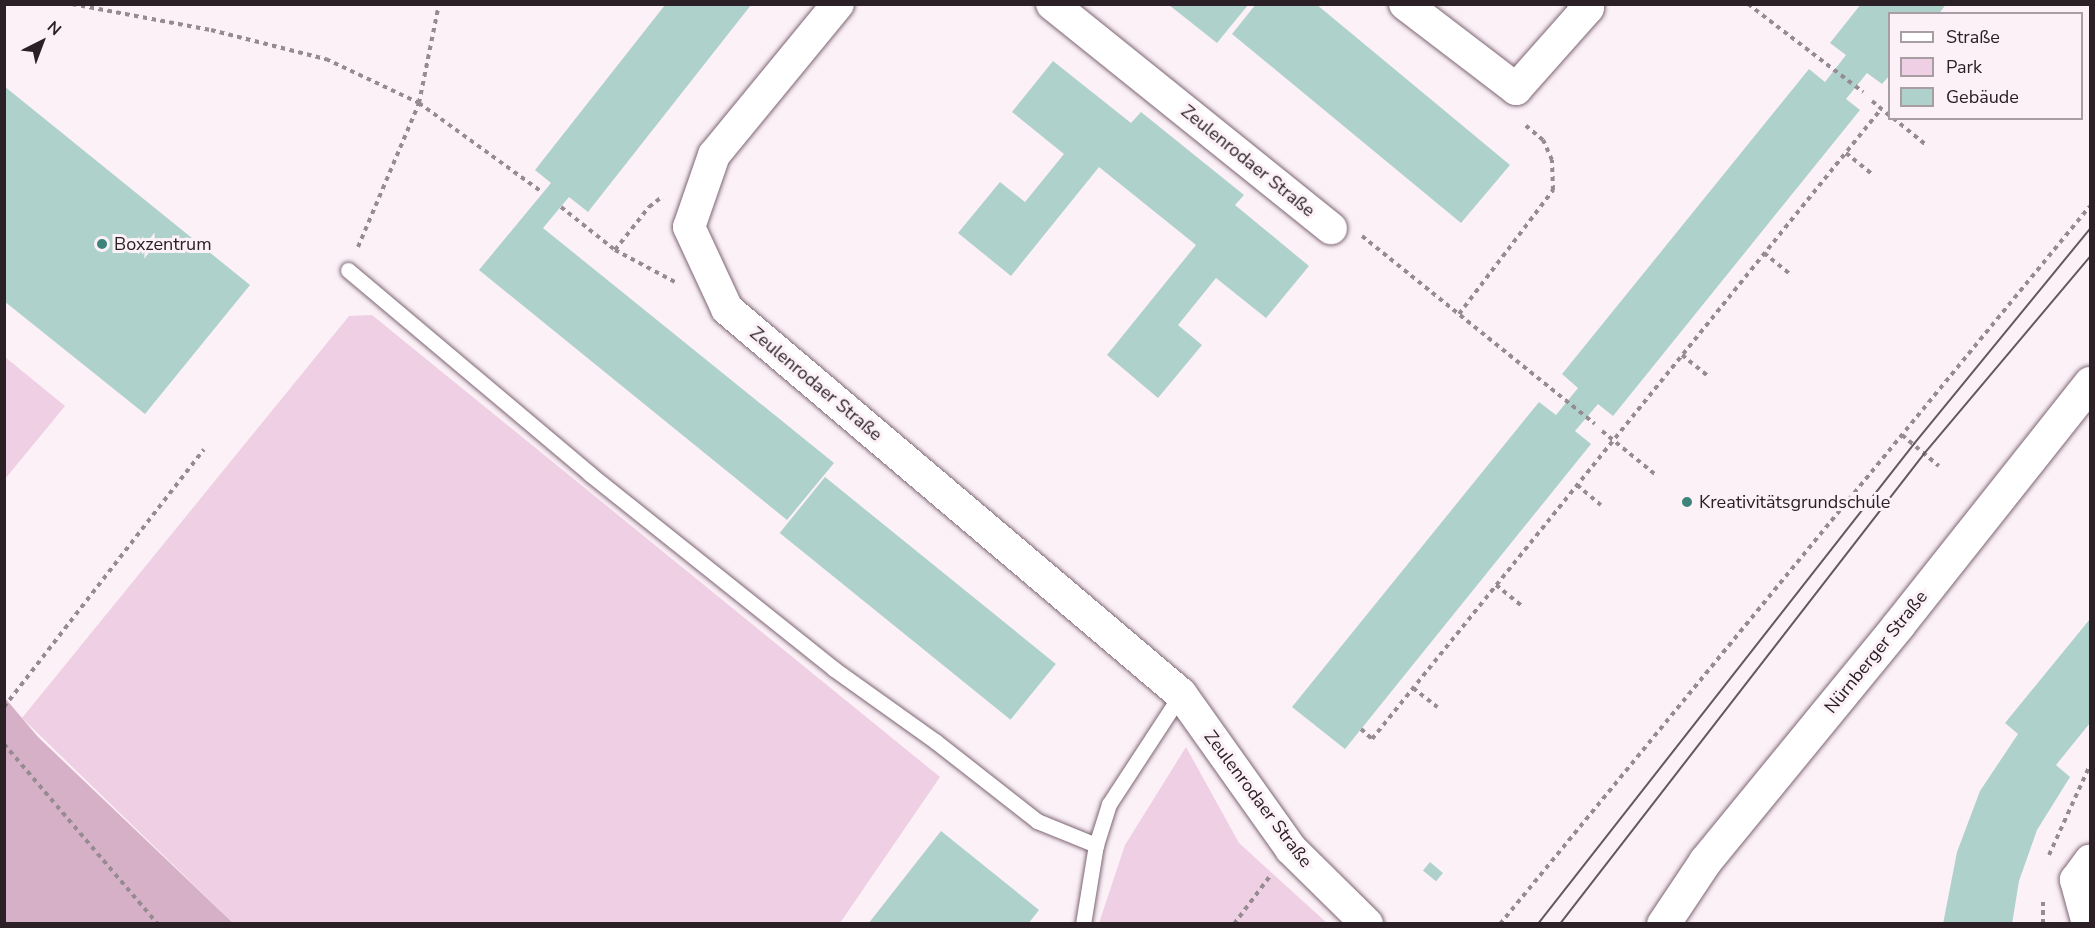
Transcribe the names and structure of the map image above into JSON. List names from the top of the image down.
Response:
{
  "streets": {
    "main road": ["Nürnberger Straße"],
    "street": ["Zeulenrodaer Straße"]
  },
  "places": ["Boxzentrum", "Kreativitätsgrundschule"],
  "legend": ["Straße", "Park", "Gebäude"],
  "north": "top right"
}
